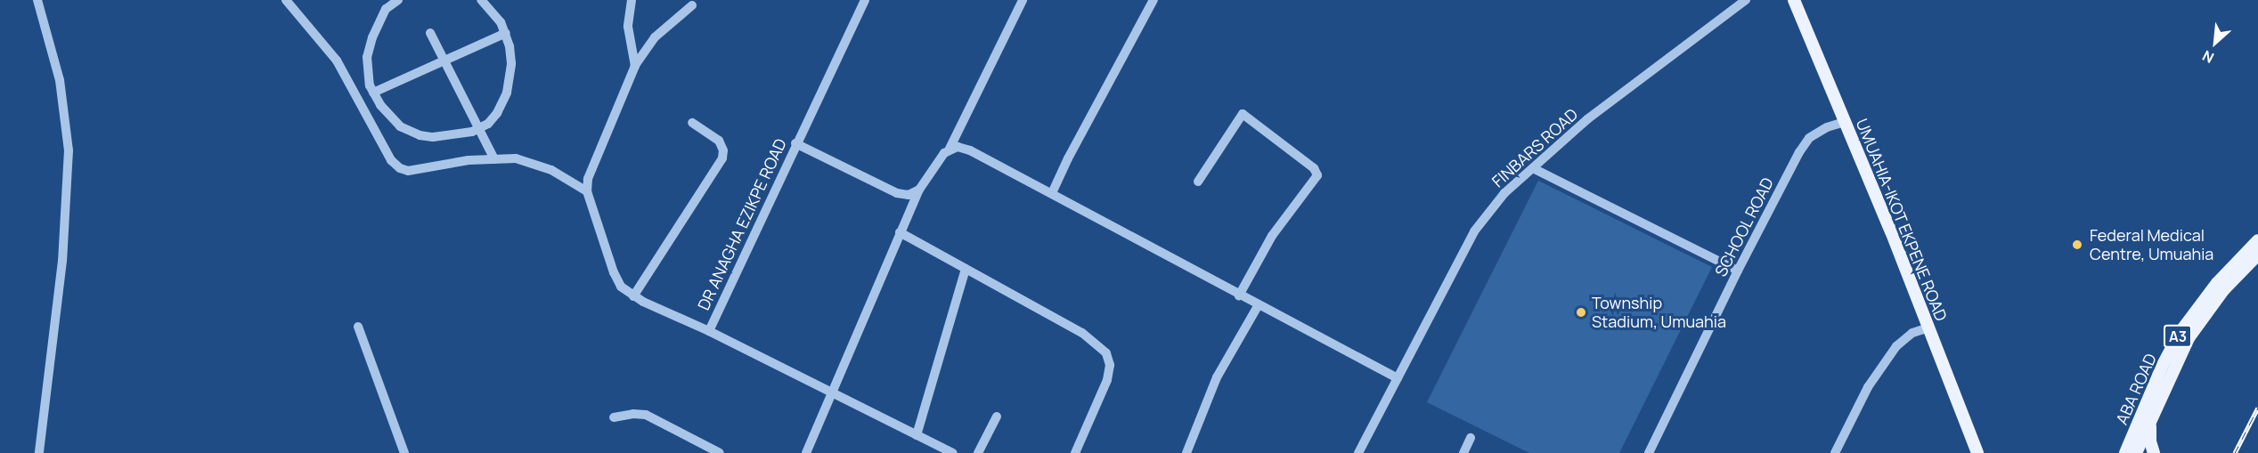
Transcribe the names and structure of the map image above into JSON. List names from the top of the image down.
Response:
{
  "streets": {
    "main road": ["UMUAHIA-IKOT EKPENE ROAD", "A3", "ABA ROAD"],
    "street": ["FINBARS ROAD", "DR ANAGHA EZIKPE ROAD", "SCHOOL ROAD"]
  },
  "crossings": [
    ["UMUAHIA-IKOT EKPENE ROAD", "SCHOOL ROAD"]
  ],
  "places": ["Federal Medical Centre, Umuahia", "Township Stadium, Umuahia"],
  "north": "bottom left"
}
